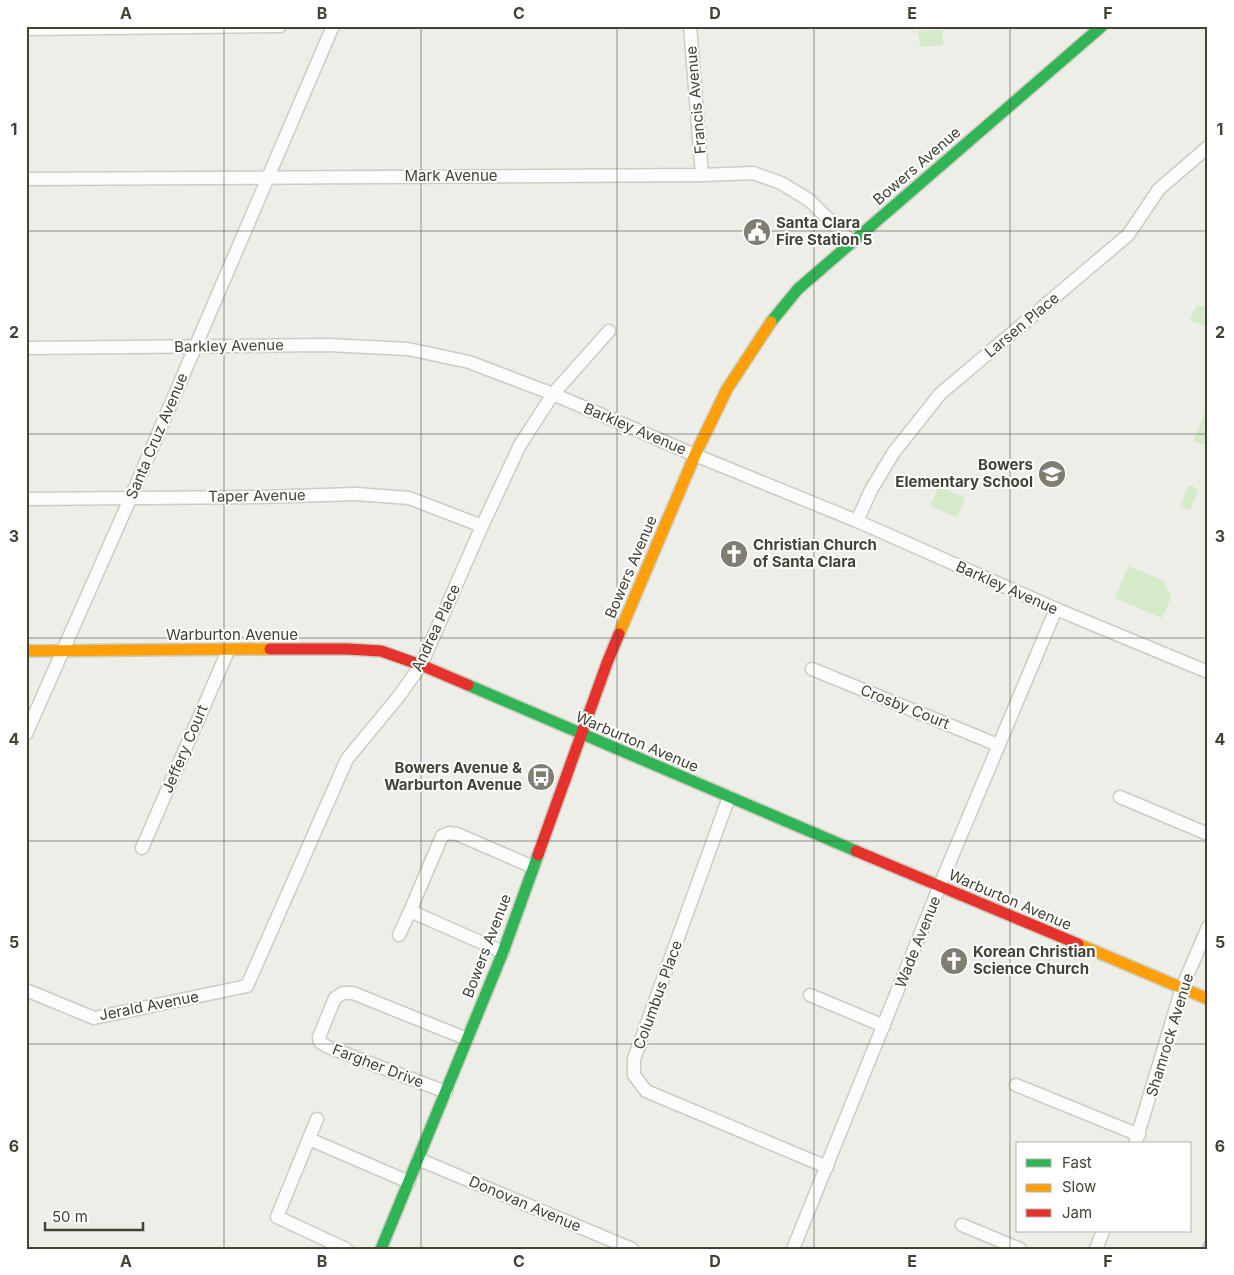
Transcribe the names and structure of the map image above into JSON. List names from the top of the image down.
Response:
{
  "streets": {
    "main road": ["Bowers Avenue", "Warburton Avenue"],
    "street": [
      "Francis Avenue",
      "Mark Avenue",
      "Larsen Place",
      "Barkley Avenue",
      "Santa Cruz Avenue",
      "Taper Avenue",
      "Andrea Place",
      "Crosby Court",
      "Jeffery Court",
      "Wade Avenue",
      "Columbus Place",
      "Jerald Avenue",
      "Shamrock Avenue",
      "Fargher Drive",
      "Donovan Avenue"
    ]
  },
  "crossings": [
    ["Francis Avenue", "Mark Avenue"],
    ["Bowers Avenue", "Mark Avenue"],
    ["Bowers Avenue", "Barkley Avenue"],
    ["Bowers Avenue", "Warburton Avenue"],
    ["Bowers Avenue", "Fargher Drive"],
    ["Bowers Avenue", "Donovan Avenue"],
    ["Mark Avenue", "Santa Cruz Avenue"],
    ["Larsen Place", "Barkley Avenue"],
    ["Barkley Avenue", "Santa Cruz Avenue"],
    ["Barkley Avenue", "Andrea Place"],
    ["Barkley Avenue", "Wade Avenue"],
    ["Santa Cruz Avenue", "Taper Avenue"],
    ["Santa Cruz Avenue", "Warburton Avenue"],
    ["Taper Avenue", "Andrea Place"],
    ["Andrea Place", "Warburton Avenue"],
    ["Andrea Place", "Jerald Avenue"],
    ["Warburton Avenue", "Jeffery Court"],
    ["Warburton Avenue", "Wade Avenue"],
    ["Warburton Avenue", "Columbus Place"],
    ["Warburton Avenue", "Shamrock Avenue"],
    ["Crosby Court", "Wade Avenue"],
    ["Wade Avenue", "Columbus Place"]
  ],
  "places": {
    "public building": ["Santa Clara Fire Station 5"],
    "school or university": ["Bowers Elementary School"],
    "church": ["Christian Church of Santa Clara", "Korean Christian Science Church"],
    "bus stop": ["Bowers Avenue & Warburton Avenue"]
  },
  "legend": ["Fast", "Slow", "Jam"],
  "scale_bar": "50 m",
  "grid": {
    "columns": [
      "A",
      "B",
      "C",
      "D",
      "E",
      "F"
    ],
    "rows": [
      "1",
      "2",
      "3",
      "4",
      "5",
      "6"
    ]
  }
}
